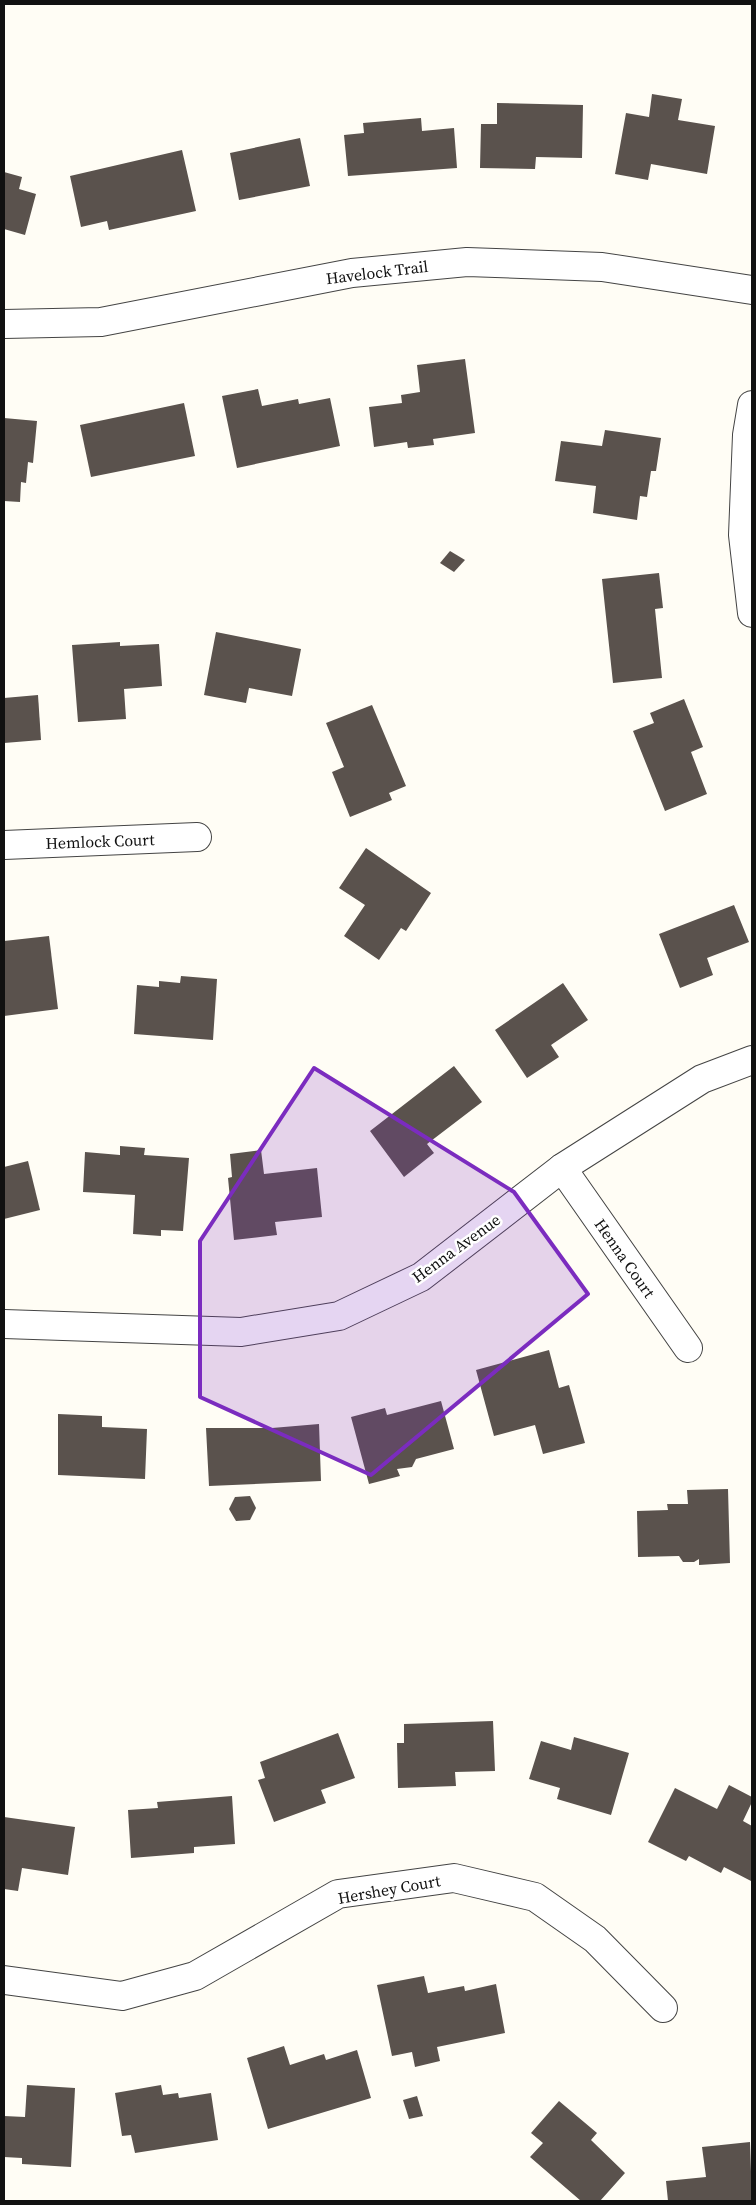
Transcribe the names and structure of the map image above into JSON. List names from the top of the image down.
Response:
{
  "streets": {
    "street": [
      "Havelock Trail",
      "Hemlock Court",
      "Henna Avenue",
      "Henna Court",
      "Hershey Court"
    ]
  },
  "crossings": [
    ["Henna Avenue", "Henna Court"]
  ]
}
